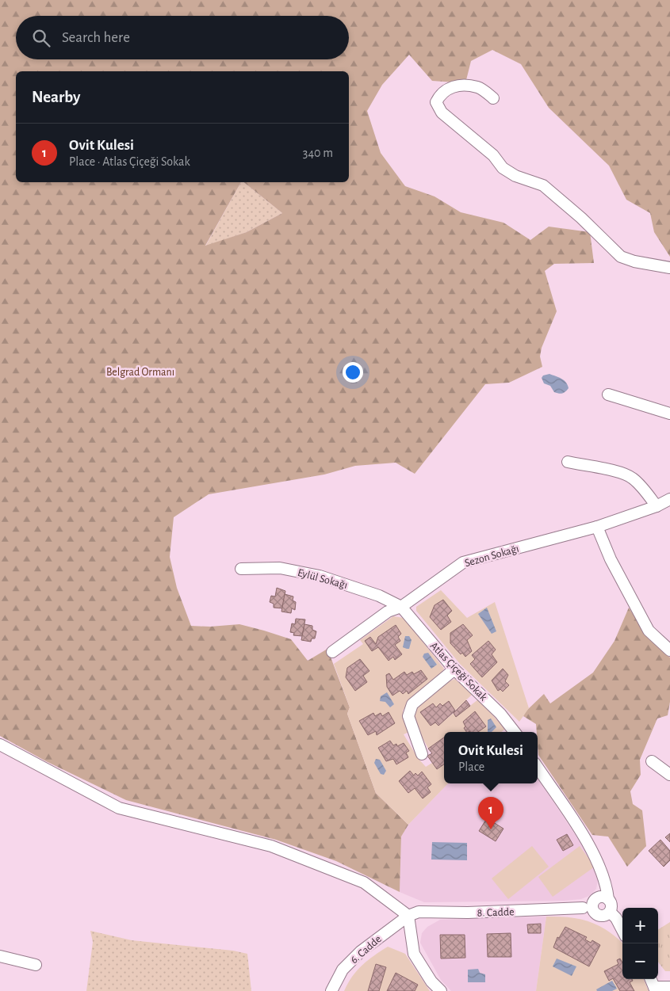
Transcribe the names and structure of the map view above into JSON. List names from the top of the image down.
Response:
{
  "streets": {
    "street": [
      "Sezon Sokağı",
      "Eylül Sokağı",
      "Atlas Çiçeği Sokak",
      "8. Cadde",
      "6. Cadde"
    ]
  },
  "crossings": [
    ["Sezon Sokağı", "Eylül Sokağı"],
    ["Sezon Sokağı", "Atlas Çiçeği Sokak"],
    ["Eylül Sokağı", "Atlas Çiçeği Sokak"],
    ["8. Cadde", "6. Cadde"]
  ],
  "parks": ["Belgrad Ormanı"],
  "page": {
    "search": "Search here",
    "heading": "Nearby",
    "list": [
      {
        "mark": "1",
        "name": "Ovit Kulesi",
        "note": "Place · Atlas Çiçeği Sokak",
        "value": "340 m"
      }
    ],
    "popup": ["Ovit Kulesi", "Place"],
    "pins": "1",
    "map_buttons": ["+", "−"]
  }
}
